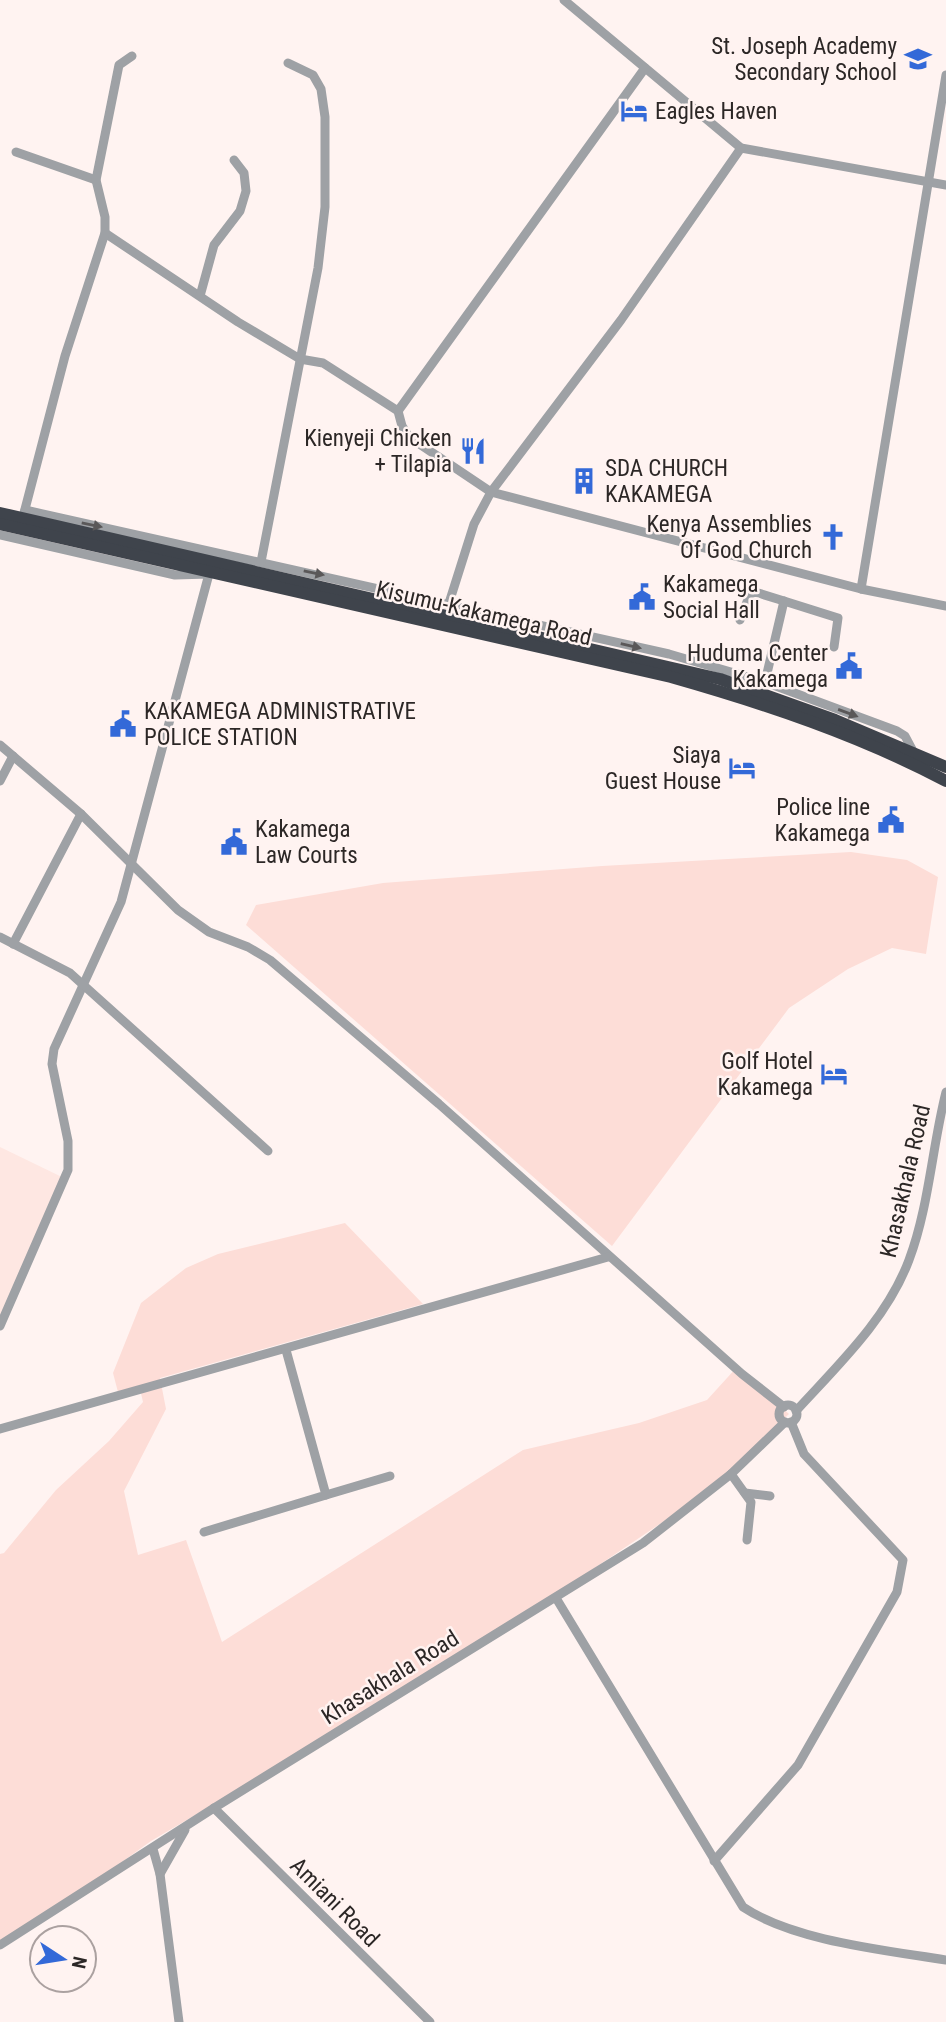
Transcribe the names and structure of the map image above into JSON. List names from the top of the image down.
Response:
{
  "streets": {
    "highway": ["Kisumu-Kakamega Road"],
    "street": ["Khasakhala Road", "Amiani Road"]
  },
  "crossings": [
    ["Khasakhala Road", "Amiani Road"]
  ],
  "places": {
    "school or university": ["St. Joseph Academy Secondary School"],
    "hotel": ["Eagles Haven", "Siaya Guest House", "Golf Hotel Kakamega"],
    "restaurant": ["Kienyeji Chicken + Tilapia"],
    "building": ["SDA CHURCH KAKAMEGA"],
    "church": ["Kenya Assemblies Of God Church"],
    "public building": [
      "Kakamega Social Hall",
      "Huduma Center Kakamega",
      "KAKAMEGA ADMINISTRATIVE POLICE STATION",
      "Police line Kakamega",
      "Kakamega Law Courts"
    ]
  },
  "north": "right"
}
